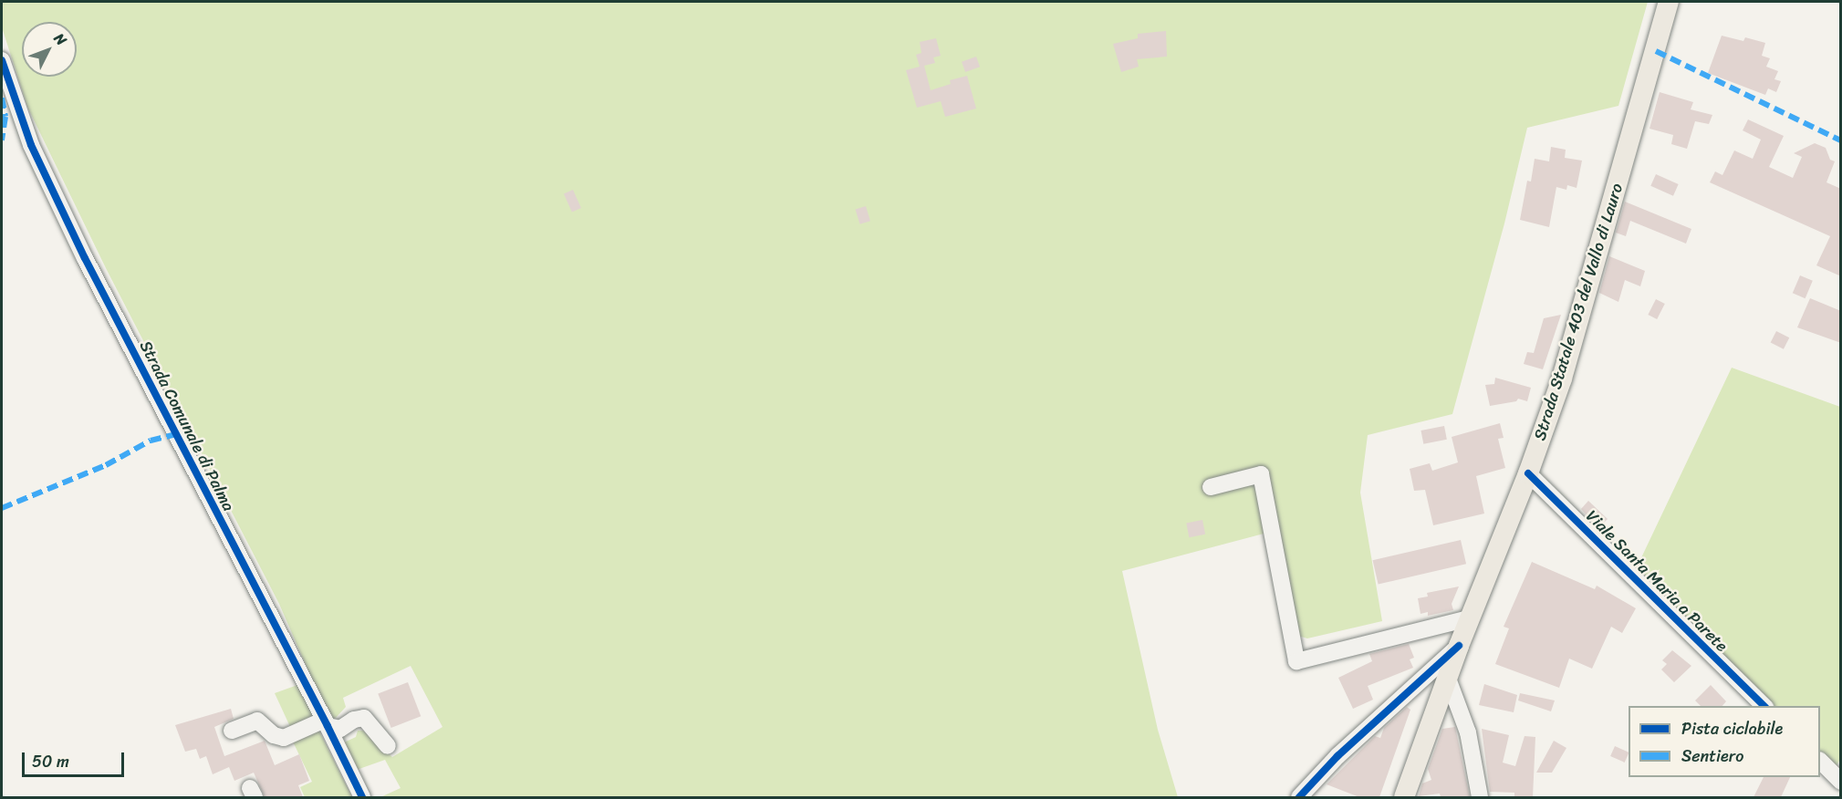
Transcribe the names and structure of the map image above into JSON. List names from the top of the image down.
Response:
{
  "streets": {
    "main road": ["Strada Statale 403 del Vallo di Lauro"],
    "street": ["Strada Comunale di Palma", "Viale Santa Maria a Parete"]
  },
  "crossings": [
    ["Strada Statale 403 del Vallo di Lauro", "Viale Santa Maria a Parete"]
  ],
  "legend": ["Pista ciclabile", "Sentiero"],
  "scale_bar": "50 m",
  "north": "top right"
}
